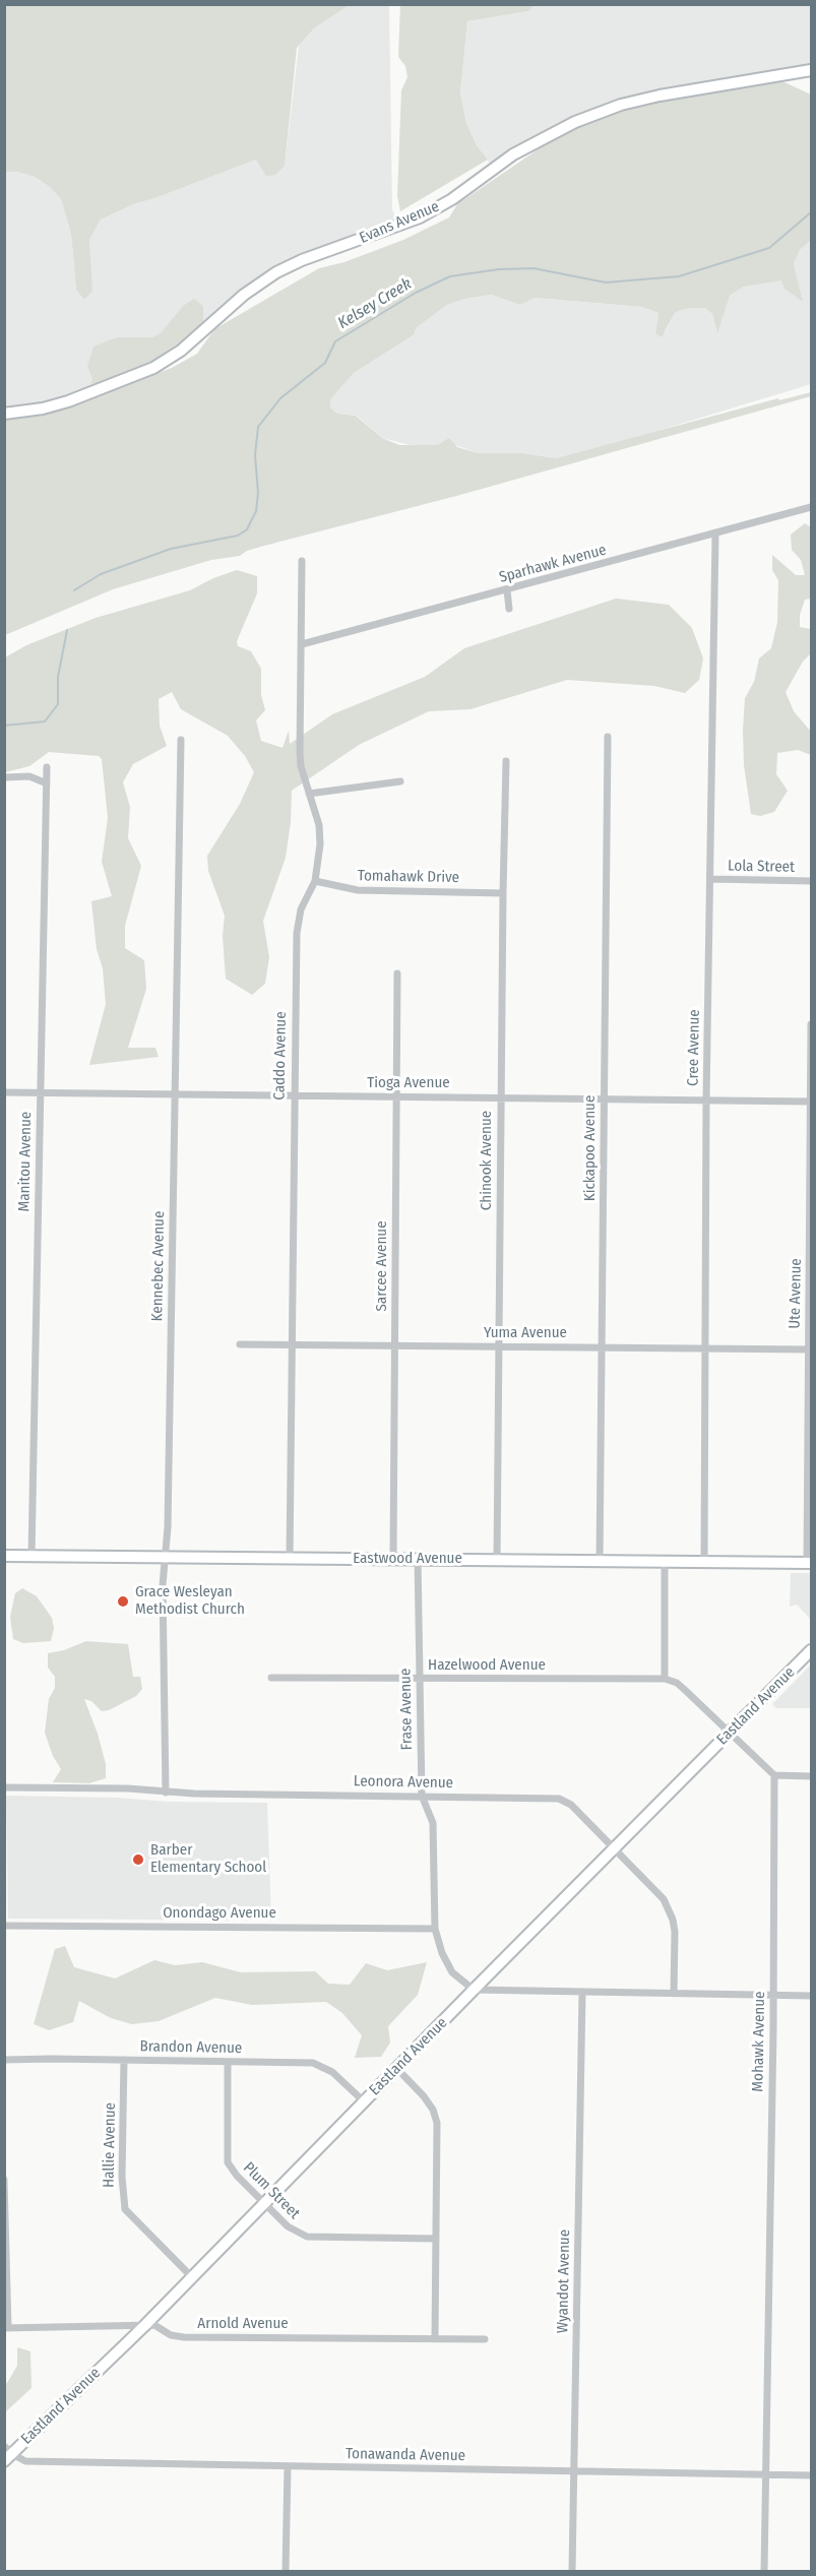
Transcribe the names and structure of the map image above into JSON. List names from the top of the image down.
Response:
{
  "streets": {
    "street": [
      "Evans Avenue",
      "Sparhawk Avenue",
      "Lola Street",
      "Tomahawk Drive",
      "Cree Avenue",
      "Caddo Avenue",
      "Tioga Avenue",
      "Kickapoo Avenue",
      "Chinook Avenue",
      "Manitou Avenue",
      "Kennebec Avenue",
      "Sarcee Avenue",
      "Ute Avenue",
      "Yuma Avenue",
      "Eastwood Avenue",
      "Hazelwood Avenue",
      "Eastland Avenue",
      "Frase Avenue",
      "Leonora Avenue",
      "Onondago Avenue",
      "Mohawk Avenue",
      "Brandon Avenue",
      "Hallie Avenue",
      "Plum Street",
      "Wyandot Avenue",
      "Arnold Avenue",
      "Tonawanda Avenue"
    ]
  },
  "crossings": [
    ["Sparhawk Avenue", "Cree Avenue"],
    ["Sparhawk Avenue", "Caddo Avenue"],
    ["Lola Street", "Cree Avenue"],
    ["Tomahawk Drive", "Caddo Avenue"],
    ["Tomahawk Drive", "Chinook Avenue"],
    ["Cree Avenue", "Tioga Avenue"],
    ["Cree Avenue", "Yuma Avenue"],
    ["Cree Avenue", "Eastwood Avenue"],
    ["Caddo Avenue", "Tioga Avenue"],
    ["Caddo Avenue", "Yuma Avenue"],
    ["Caddo Avenue", "Eastwood Avenue"],
    ["Tioga Avenue", "Kickapoo Avenue"],
    ["Tioga Avenue", "Chinook Avenue"],
    ["Tioga Avenue", "Manitou Avenue"],
    ["Tioga Avenue", "Kennebec Avenue"],
    ["Tioga Avenue", "Sarcee Avenue"],
    ["Tioga Avenue", "Ute Avenue"],
    ["Kickapoo Avenue", "Yuma Avenue"],
    ["Kickapoo Avenue", "Eastwood Avenue"],
    ["Chinook Avenue", "Yuma Avenue"],
    ["Chinook Avenue", "Eastwood Avenue"],
    ["Manitou Avenue", "Eastwood Avenue"],
    ["Kennebec Avenue", "Eastwood Avenue"],
    ["Kennebec Avenue", "Leonora Avenue"],
    ["Sarcee Avenue", "Yuma Avenue"],
    ["Sarcee Avenue", "Eastwood Avenue"],
    ["Ute Avenue", "Yuma Avenue"],
    ["Ute Avenue", "Eastwood Avenue"],
    ["Eastwood Avenue", "Frase Avenue"],
    ["Hazelwood Avenue", "Frase Avenue"],
    ["Eastland Avenue", "Frase Avenue"],
    ["Eastland Avenue", "Leonora Avenue"],
    ["Eastland Avenue", "Brandon Avenue"],
    ["Eastland Avenue", "Hallie Avenue"],
    ["Eastland Avenue", "Plum Street"],
    ["Eastland Avenue", "Arnold Avenue"],
    ["Eastland Avenue", "Tonawanda Avenue"],
    ["Frase Avenue", "Leonora Avenue"],
    ["Frase Avenue", "Onondago Avenue"],
    ["Mohawk Avenue", "Tonawanda Avenue"],
    ["Brandon Avenue", "Hallie Avenue"],
    ["Brandon Avenue", "Plum Street"],
    ["Wyandot Avenue", "Tonawanda Avenue"]
  ],
  "water": ["Kelsey Creek"],
  "places": ["Grace Wesleyan Methodist Church", "Barber Elementary School"]
}
